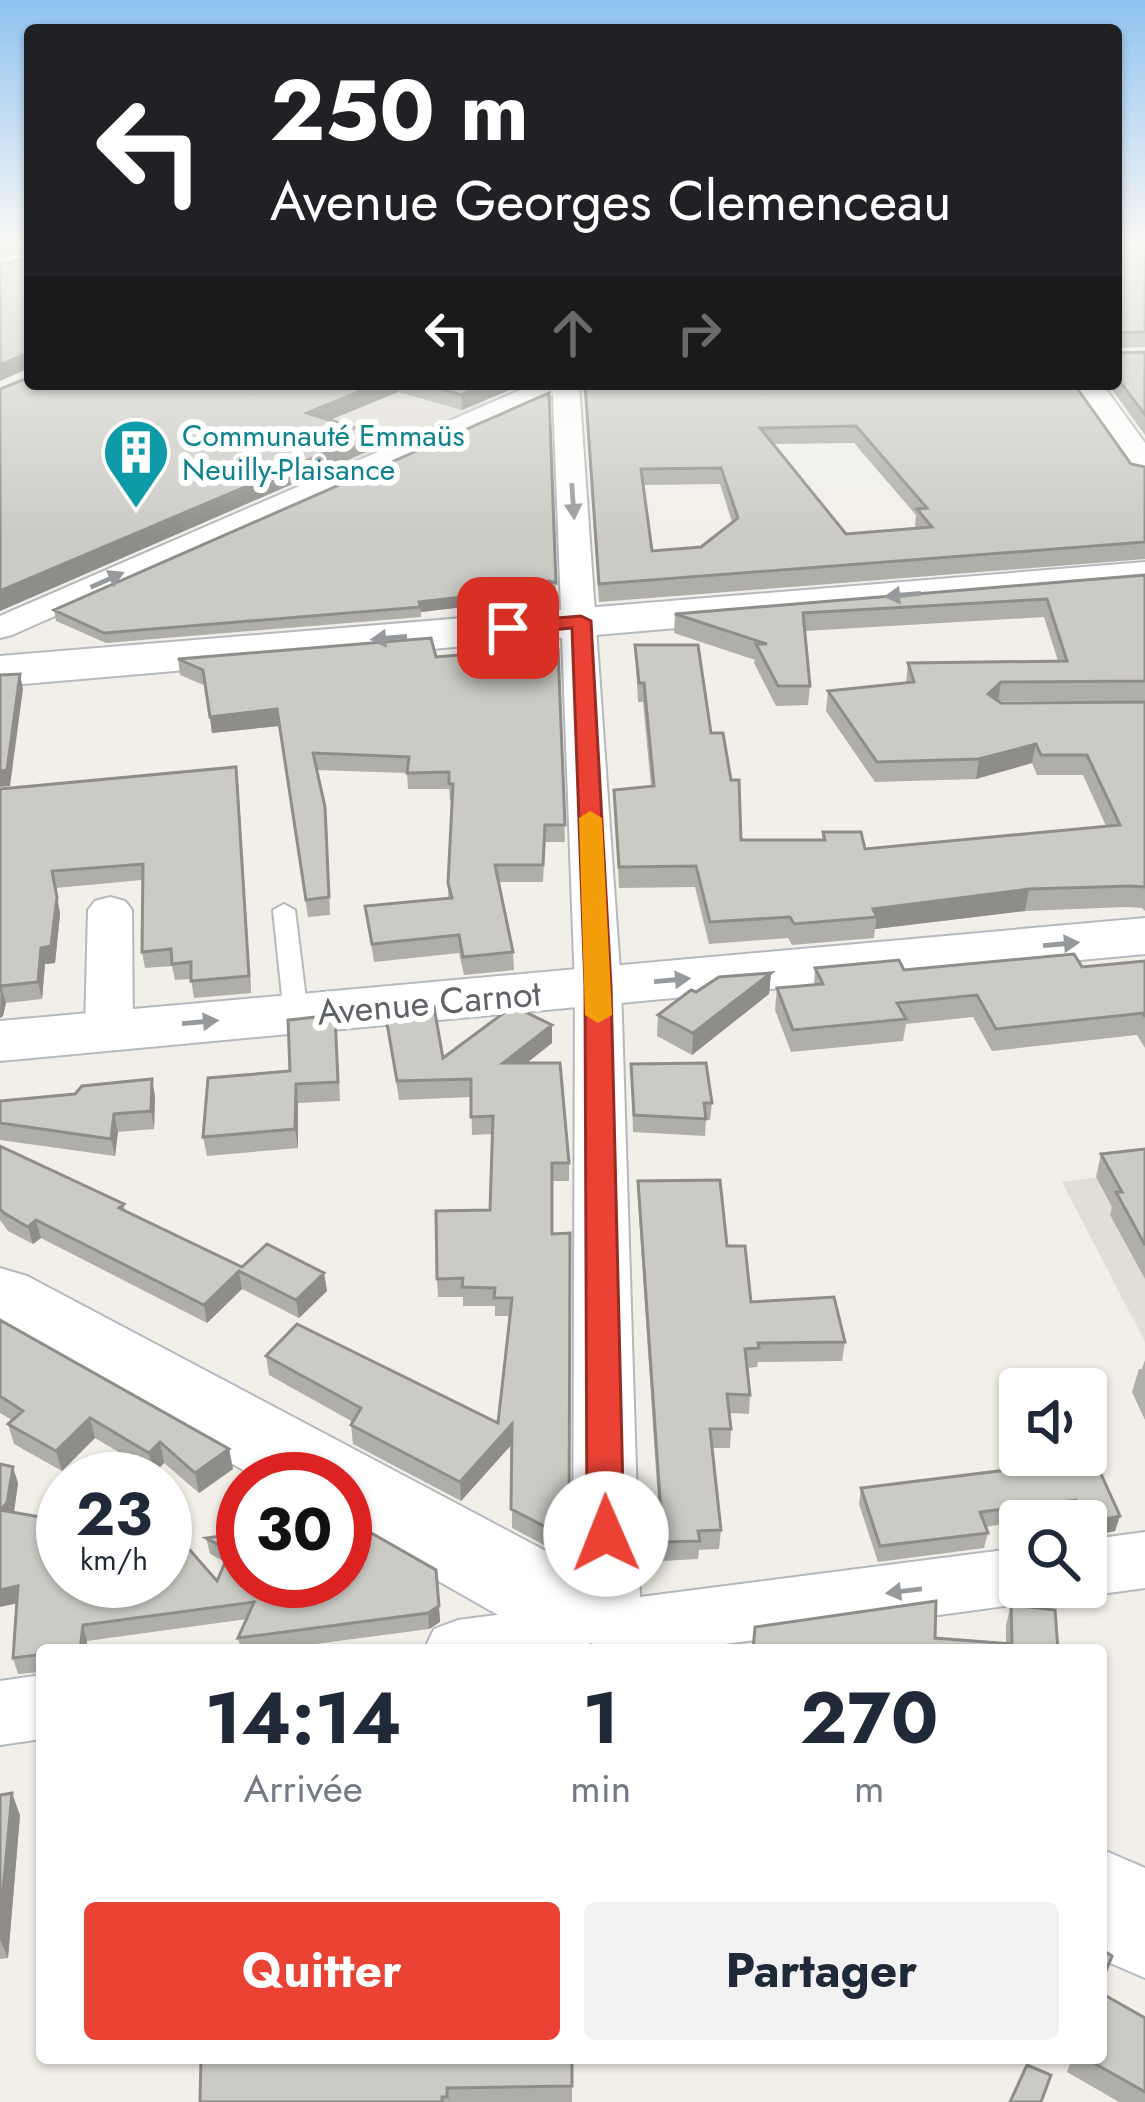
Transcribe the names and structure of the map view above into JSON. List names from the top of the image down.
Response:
{
  "streets": {
    "street": ["Avenue Carnot"]
  },
  "places": {
    "building": ["Communauté Emmaüs Neuilly-Plaisance"]
  },
  "page": {
    "turn": ["250 m", "Avenue Georges Clemenceau"],
    "speed": "23 km/h",
    "limit": "30",
    "eta": [
      "14:14",
      "Arrivée",
      "1",
      "min",
      "270",
      "m"
    ],
    "buttons": ["Quitter", "Partager"]
  }
}
